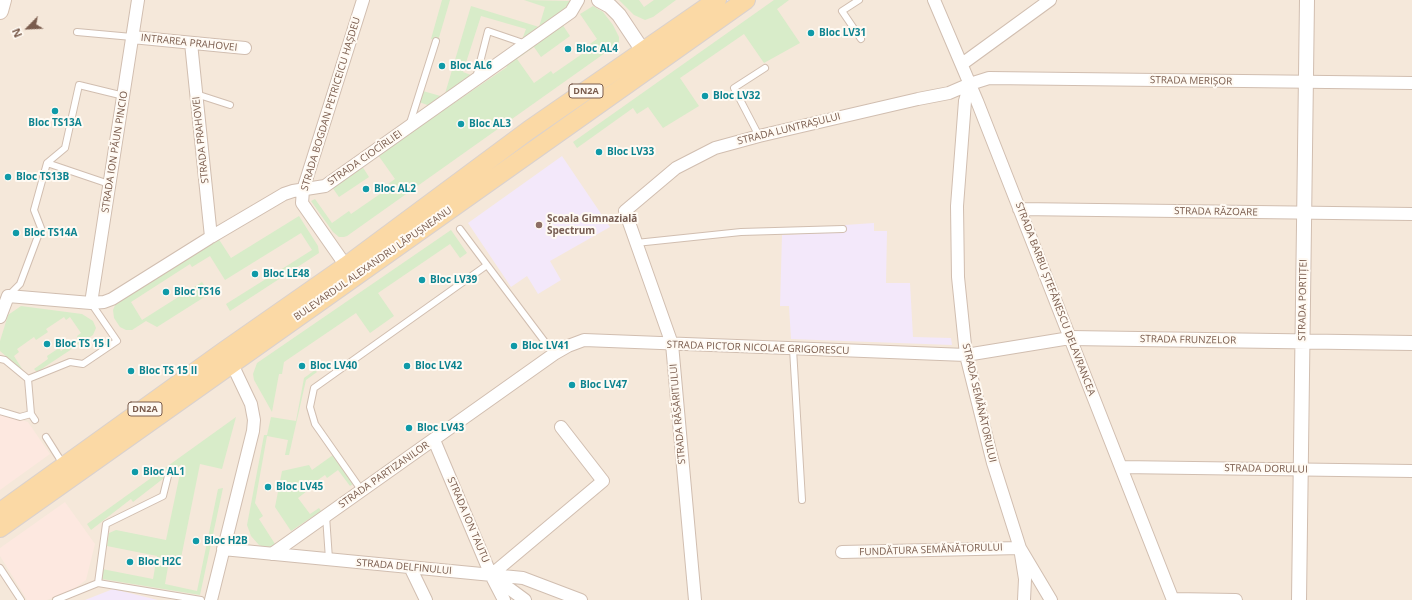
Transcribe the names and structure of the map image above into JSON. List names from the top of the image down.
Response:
{
  "streets": {
    "main road": ["DN2A", "BULEVARDUL ALEXANDRU LĂPUȘNEANU"],
    "street": [
      "INTRAREA PRAHOVEI",
      "STRADA MERIȘOR",
      "STRADA BOGDAN PETRICEICU HAȘDEU",
      "STRADA LUNTRAȘULUI",
      "STRADA PRAHOVEI",
      "STRADA ION PĂUN PINCIO",
      "STRADA CIOCÎRLIEI",
      "STRADA RĂZOARE",
      "STRADA BARBU ȘTEFĂNESCU DELAVRANCEA",
      "STRADA PORTIȚEI",
      "STRADA FRUNZELOR",
      "STRADA PICTOR NICOLAE GRIGORESCU",
      "STRADA SEMĂNĂTORULUI",
      "STRADA RĂSĂRITULUI",
      "STRADA DORULUI",
      "STRADA PARTIZANILOR",
      "STRADA ION TAUTU",
      "FUNDĂTURA SEMĂNĂTORULUI",
      "STRADA DELFINULUI"
    ]
  },
  "crossings": [
    ["INTRAREA PRAHOVEI", "STRADA PRAHOVEI"],
    ["INTRAREA PRAHOVEI", "STRADA ION PĂUN PINCIO"],
    ["STRADA MERIȘOR", "STRADA LUNTRAȘULUI"],
    ["STRADA MERIȘOR", "STRADA BARBU ȘTEFĂNESCU DELAVRANCEA"],
    ["STRADA MERIȘOR", "STRADA PORTIȚEI"],
    ["STRADA MERIȘOR", "STRADA SEMĂNĂTORULUI"],
    ["STRADA BOGDAN PETRICEICU HAȘDEU", "STRADA CIOCÎRLIEI"],
    ["STRADA BOGDAN PETRICEICU HAȘDEU", "BULEVARDUL ALEXANDRU LĂPUȘNEANU"],
    ["STRADA LUNTRAȘULUI", "STRADA BARBU ȘTEFĂNESCU DELAVRANCEA"],
    ["STRADA LUNTRAȘULUI", "STRADA SEMĂNĂTORULUI"],
    ["STRADA LUNTRAȘULUI", "STRADA RĂSĂRITULUI"],
    ["STRADA PRAHOVEI", "STRADA CIOCÎRLIEI"],
    ["STRADA ION PĂUN PINCIO", "STRADA CIOCÎRLIEI"],
    ["STRADA RĂZOARE", "STRADA BARBU ȘTEFĂNESCU DELAVRANCEA"],
    ["STRADA RĂZOARE", "STRADA PORTIȚEI"],
    ["STRADA BARBU ȘTEFĂNESCU DELAVRANCEA", "STRADA FRUNZELOR"],
    ["STRADA BARBU ȘTEFĂNESCU DELAVRANCEA", "STRADA SEMĂNĂTORULUI"],
    ["STRADA BARBU ȘTEFĂNESCU DELAVRANCEA", "STRADA DORULUI"],
    ["STRADA PORTIȚEI", "STRADA FRUNZELOR"],
    ["STRADA PORTIȚEI", "STRADA DORULUI"],
    ["STRADA FRUNZELOR", "STRADA PICTOR NICOLAE GRIGORESCU"],
    ["STRADA FRUNZELOR", "STRADA SEMĂNĂTORULUI"],
    ["STRADA PICTOR NICOLAE GRIGORESCU", "STRADA SEMĂNĂTORULUI"],
    ["STRADA PICTOR NICOLAE GRIGORESCU", "STRADA RĂSĂRITULUI"],
    ["STRADA PICTOR NICOLAE GRIGORESCU", "STRADA PARTIZANILOR"],
    ["STRADA SEMĂNĂTORULUI", "FUNDĂTURA SEMĂNĂTORULUI"],
    ["STRADA PARTIZANILOR", "STRADA ION TAUTU"],
    ["STRADA PARTIZANILOR", "STRADA DELFINULUI"],
    ["STRADA ION TAUTU", "STRADA DELFINULUI"]
  ],
  "places": [
    "Bloc LV31",
    "Bloc AL4",
    "Bloc AL6",
    "Bloc LV32",
    "Bloc TS13A",
    "Bloc AL3",
    "Bloc LV33",
    "Bloc TS13B",
    "Bloc AL2",
    "Școala Gimnazială Spectrum",
    "Bloc TS14A",
    "Bloc LE48",
    "Bloc LV39",
    "Bloc TS16",
    "Bloc TS 15 I",
    "Bloc LV41",
    "Bloc LV40",
    "Bloc LV42",
    "Bloc TS 15 II",
    "Bloc LV47",
    "Bloc LV43",
    "Bloc AL1",
    "Bloc LV45",
    "Bloc H2B",
    "Bloc H2C"
  ],
  "north": "bottom left"
}
